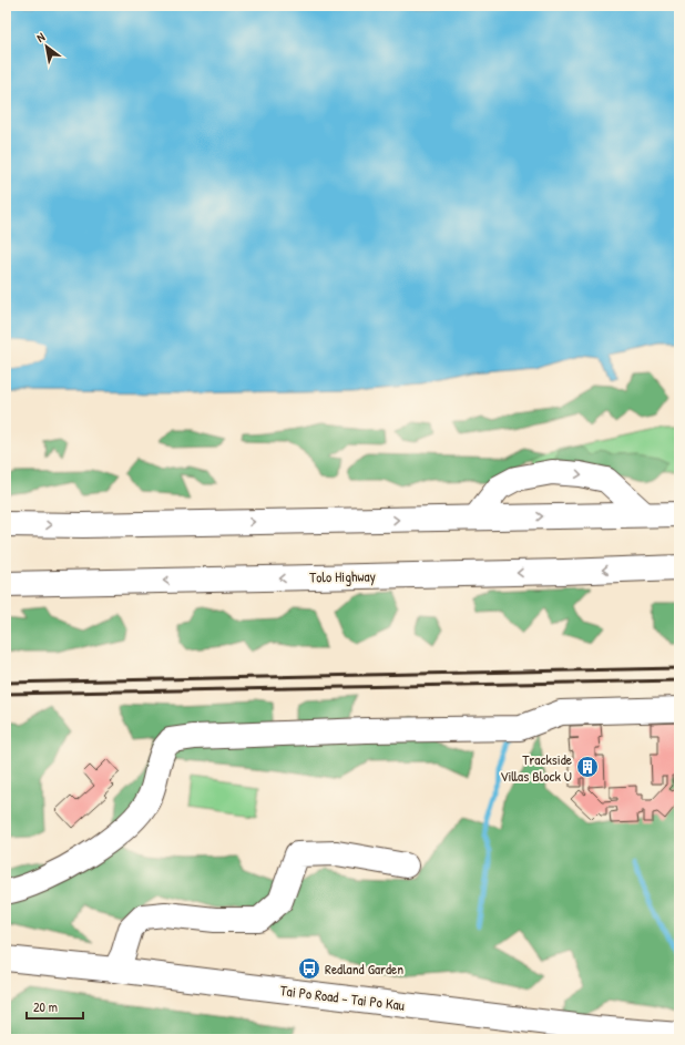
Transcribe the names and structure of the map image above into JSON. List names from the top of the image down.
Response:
{
  "streets": {
    "main road": ["Tolo Highway", "Tai Po Road – Tai Po Kau"]
  },
  "places": {
    "building": ["Trackside Villas Block U"],
    "bus stop": ["Redland Garden"]
  },
  "scale_bar": "20 m",
  "north": "top left"
}
